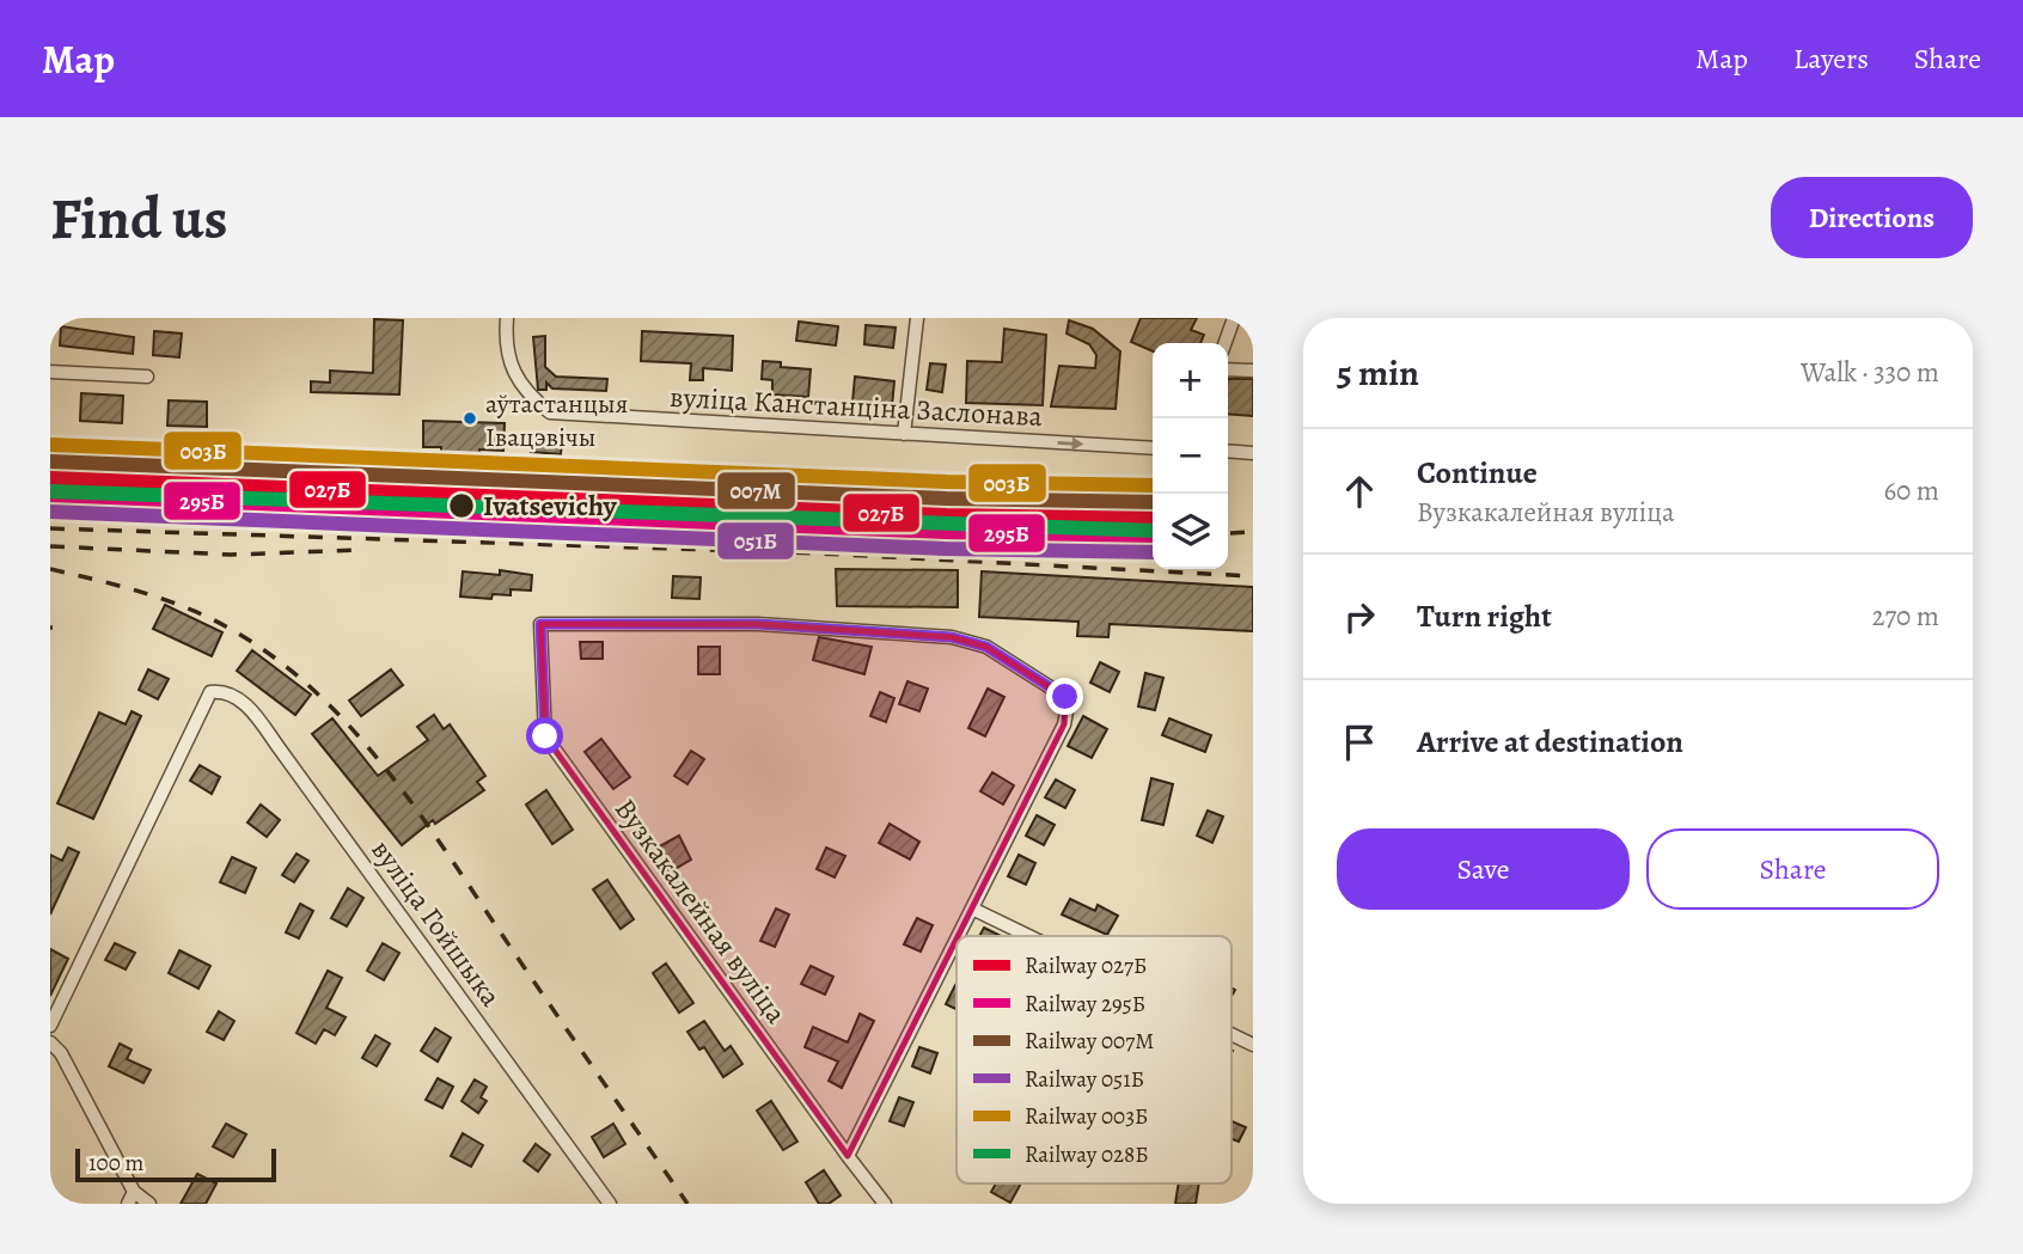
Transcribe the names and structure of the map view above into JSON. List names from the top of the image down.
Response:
{
  "streets": {
    "street": ["вуліца Канстанціна Заслонава", "Вузкакалейная вуліца", "вуліца Гойшыка"]
  },
  "places": ["аўтастанцыя Івацэвічы", "Ivatsevichy"],
  "lines": [
    "rail line 003Б",
    "rail line 007М",
    "rail line 027Б",
    "rail line 028Б",
    "rail line 295Б",
    "rail line 051Б"
  ],
  "legend": [
    "Railway 027Б",
    "Railway 295Б",
    "Railway 007М",
    "Railway 051Б",
    "Railway 003Б",
    "Railway 028Б"
  ],
  "scale_bar": "100 m",
  "page": {
    "header": "Map",
    "nav": ["Map", "Layers", "Share"],
    "buttons": [
      "Directions",
      ["Save", "Share"]
    ],
    "title": "Find us",
    "heading": ["5 min", "Walk · 330 m"],
    "map_buttons": ["+", "−"],
    "list": [
      ["Continue", "Вузкакалейная вуліца", "60 m"],
      ["Turn right", "270 m"],
      "Arrive at destination"
    ],
    "scale": "100 m"
  }
}
